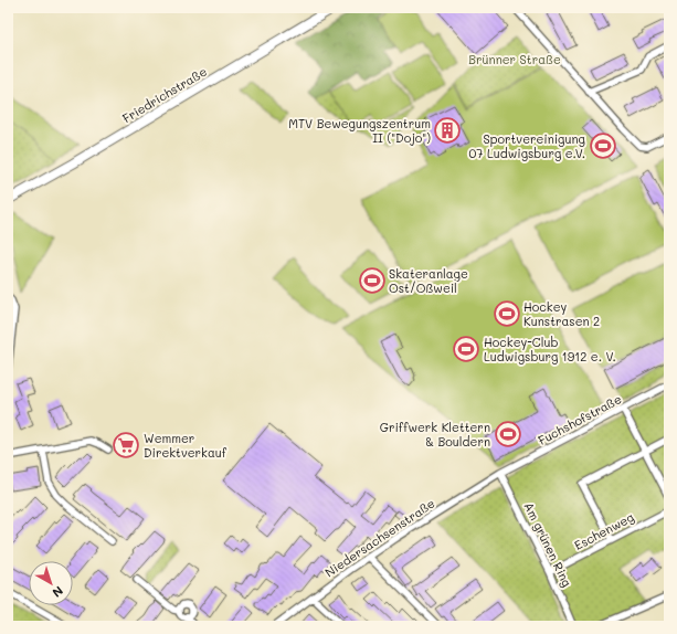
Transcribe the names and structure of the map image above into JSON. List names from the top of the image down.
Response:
{
  "streets": {
    "main road": ["Friedrichstraße"],
    "street": [
      "Fuchshofstraße",
      "Eschenweg",
      "Niedersachsenstraße",
      "Am grünen Ring"
    ]
  },
  "crossings": [
    ["Fuchshofstraße", "Niedersachsenstraße"],
    ["Fuchshofstraße", "Am grünen Ring"],
    ["Eschenweg", "Am grünen Ring"],
    ["Niedersachsenstraße", "Am grünen Ring"]
  ],
  "parks": ["Brünner Straße"],
  "places": {
    "building": ["MTV Bewegungszentrum II (\"Dojo\")"],
    "sports": [
      "Sportvereinigung 07 Ludwigsburg e.V.",
      "Skateranlage Ost/Oßweil",
      "Hockey Kunstrasen 2",
      "Hockey-Club Ludwigsburg 1912 e. V.",
      "Griffwerk Klettern & Bouldern"
    ],
    "supermarket": ["Wemmer Direktverkauf"]
  },
  "north": "bottom right"
}
